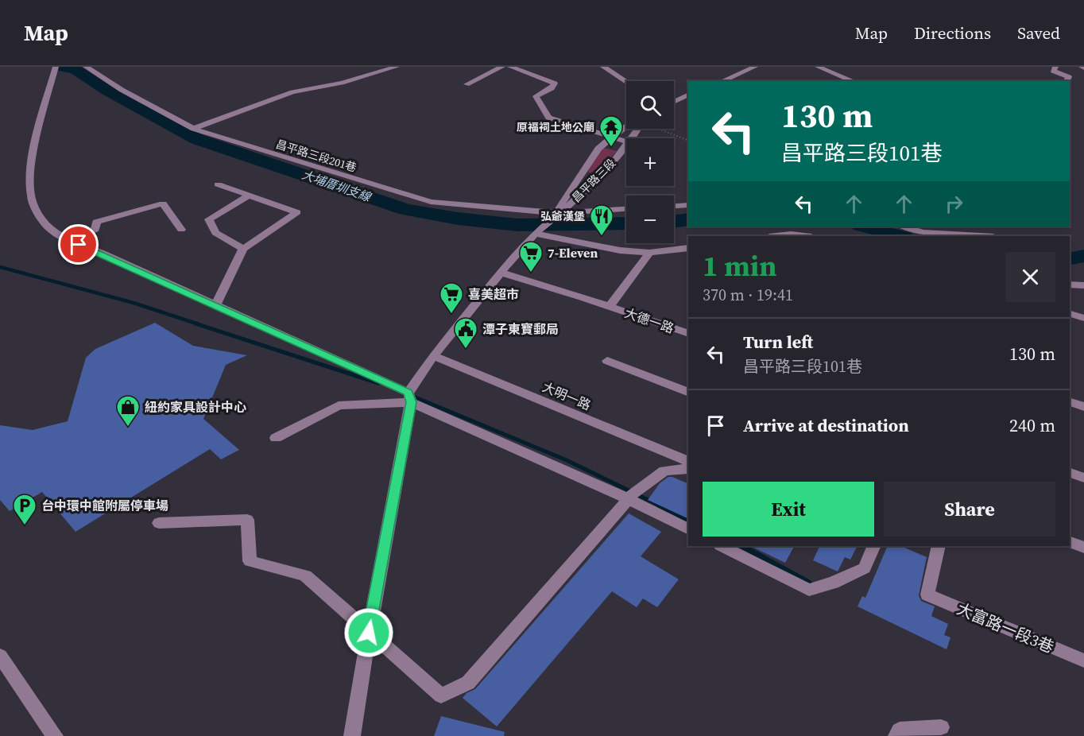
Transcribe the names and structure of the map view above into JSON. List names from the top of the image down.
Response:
{
  "streets": {
    "street": [
      "昌平路三段201巷",
      "昌平路三段",
      "大德一路",
      "大明一路",
      "大富路一段3巷"
    ]
  },
  "crossings": [
    ["昌平路三段201巷", "昌平路三段"],
    ["昌平路三段", "大德一路"],
    ["昌平路三段", "大明一路"]
  ],
  "water": ["大埔厝圳支線"],
  "places": {
    "temple": ["原福祠土地公廟"],
    "restaurant": ["弘爺漢堡"],
    "supermarket": ["7-Eleven", "喜美超市"],
    "public building": ["潭子東寶郵局"],
    "shop": ["紐約家具設計中心"],
    "parking": ["台中環中館附屬停車場"]
  },
  "page": {
    "header": "Map",
    "nav": ["Map", "Directions", "Saved"],
    "map_buttons": ["+", "−"],
    "turn": ["130 m", "昌平路三段101巷"],
    "heading": ["1 min", "370 m · 19:41"],
    "list": [
      {
        "name": "Turn left",
        "note": "昌平路三段101巷",
        "value": "130 m"
      },
      {
        "name": "Arrive at destination",
        "value": "240 m"
      }
    ],
    "buttons": ["Exit", "Share"]
  }
}
